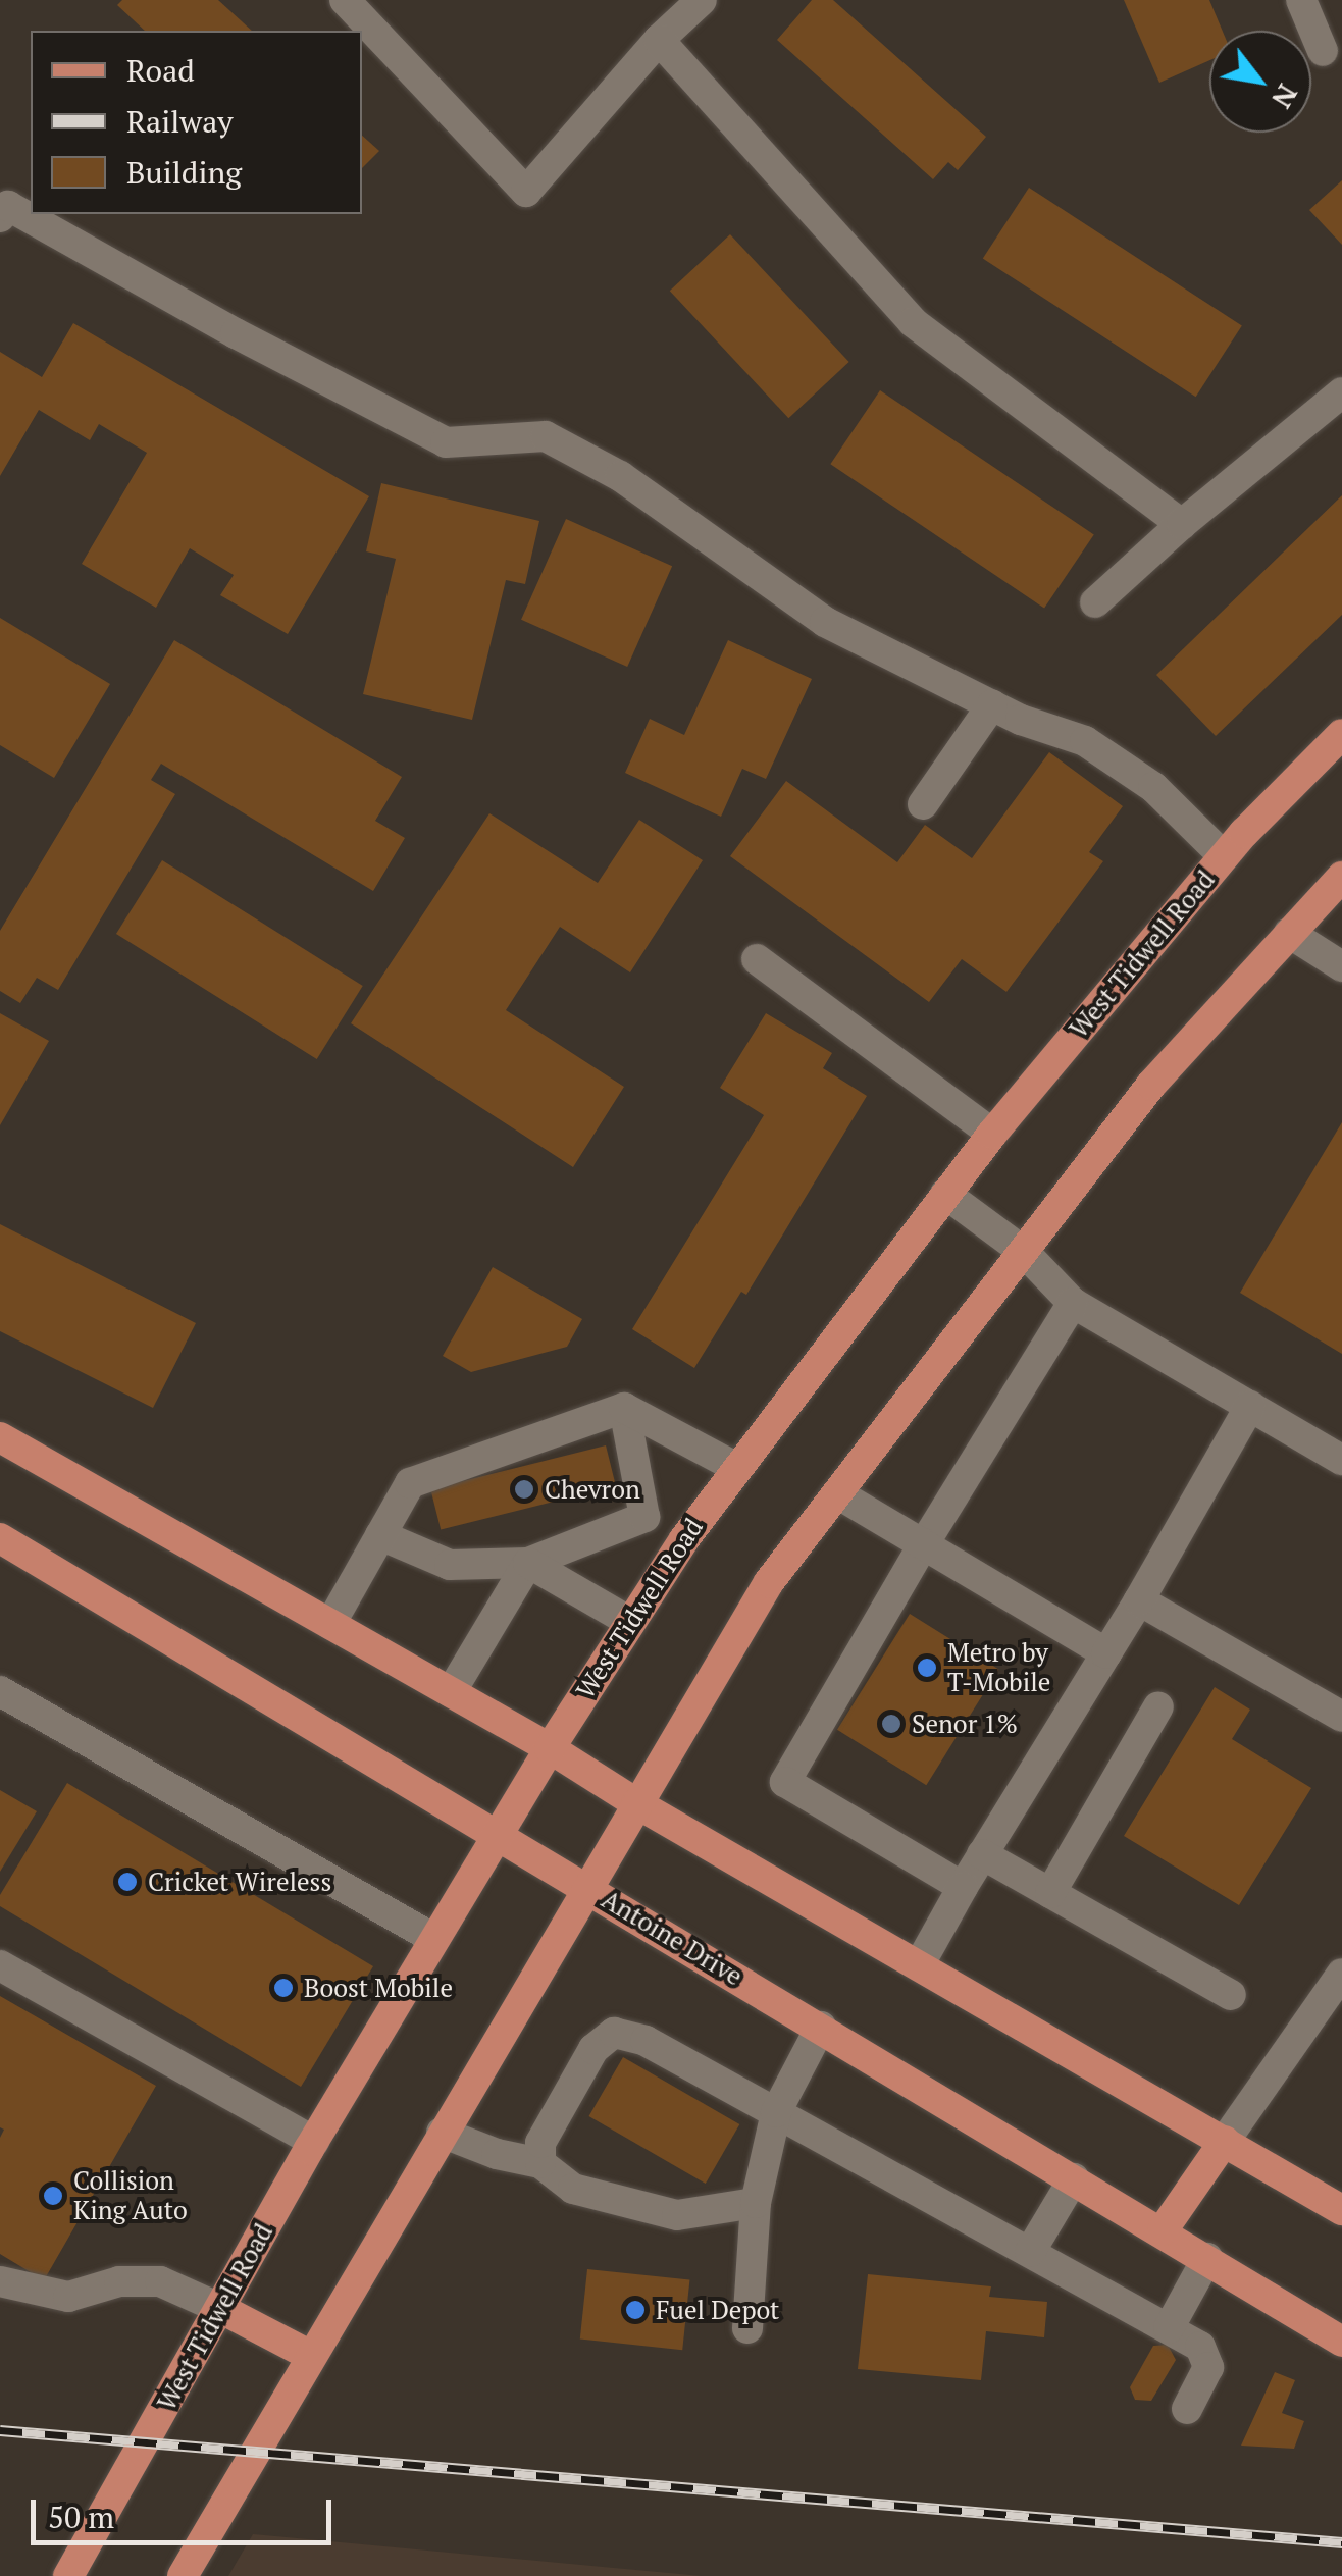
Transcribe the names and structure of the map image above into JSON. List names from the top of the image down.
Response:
{
  "streets": {
    "main road": ["West Tidwell Road", "Antoine Drive"]
  },
  "crossings": [
    ["West Tidwell Road", "Antoine Drive"]
  ],
  "places": [
    "Chevron",
    "Metro by T-Mobile",
    "Senor 1%",
    "Cricket Wireless",
    "Boost Mobile",
    "Collision King Auto",
    "Fuel Depot"
  ],
  "legend": ["Road", "Railway", "Building"],
  "scale_bar": "50 m",
  "north": "bottom right"
}
